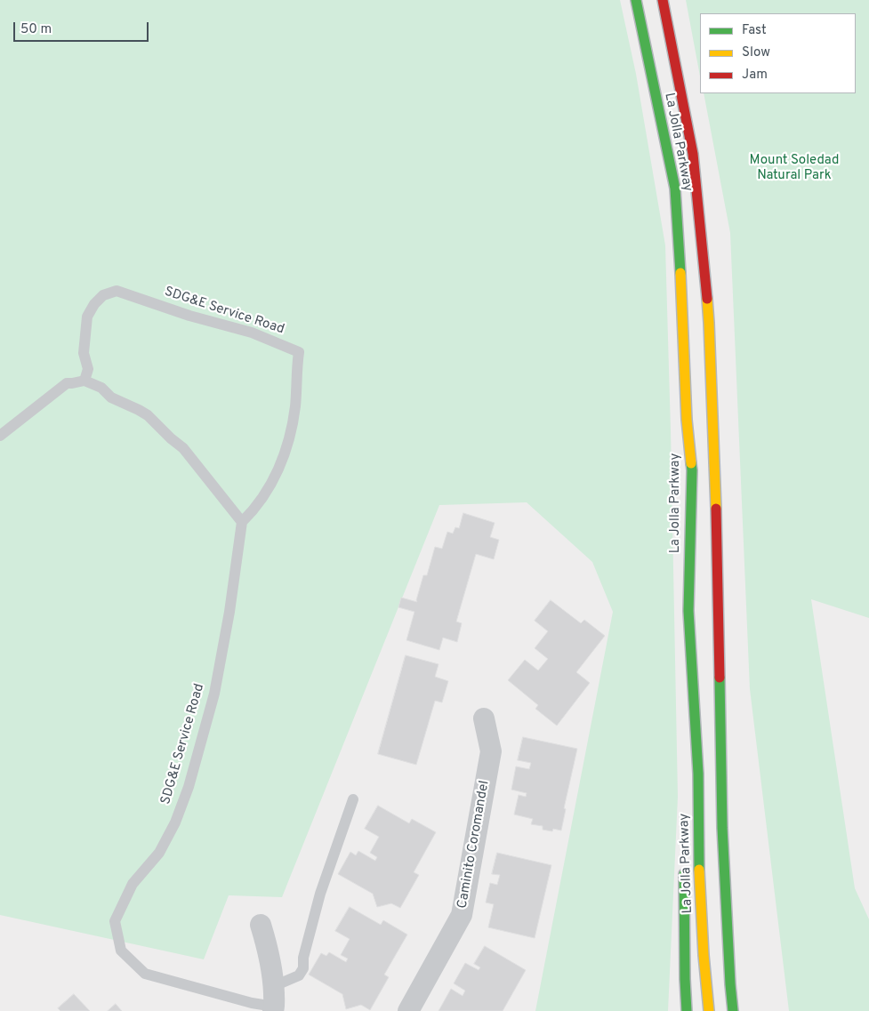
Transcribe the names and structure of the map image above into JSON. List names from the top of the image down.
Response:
{
  "streets": {
    "highway": ["La Jolla Parkway"],
    "street": ["Caminito Coromandel"],
    "lane": ["SDG&E Service Road"]
  },
  "parks": ["Mount Soledad Natural Park"],
  "legend": ["Fast", "Slow", "Jam"],
  "scale_bar": "50 m"
}
